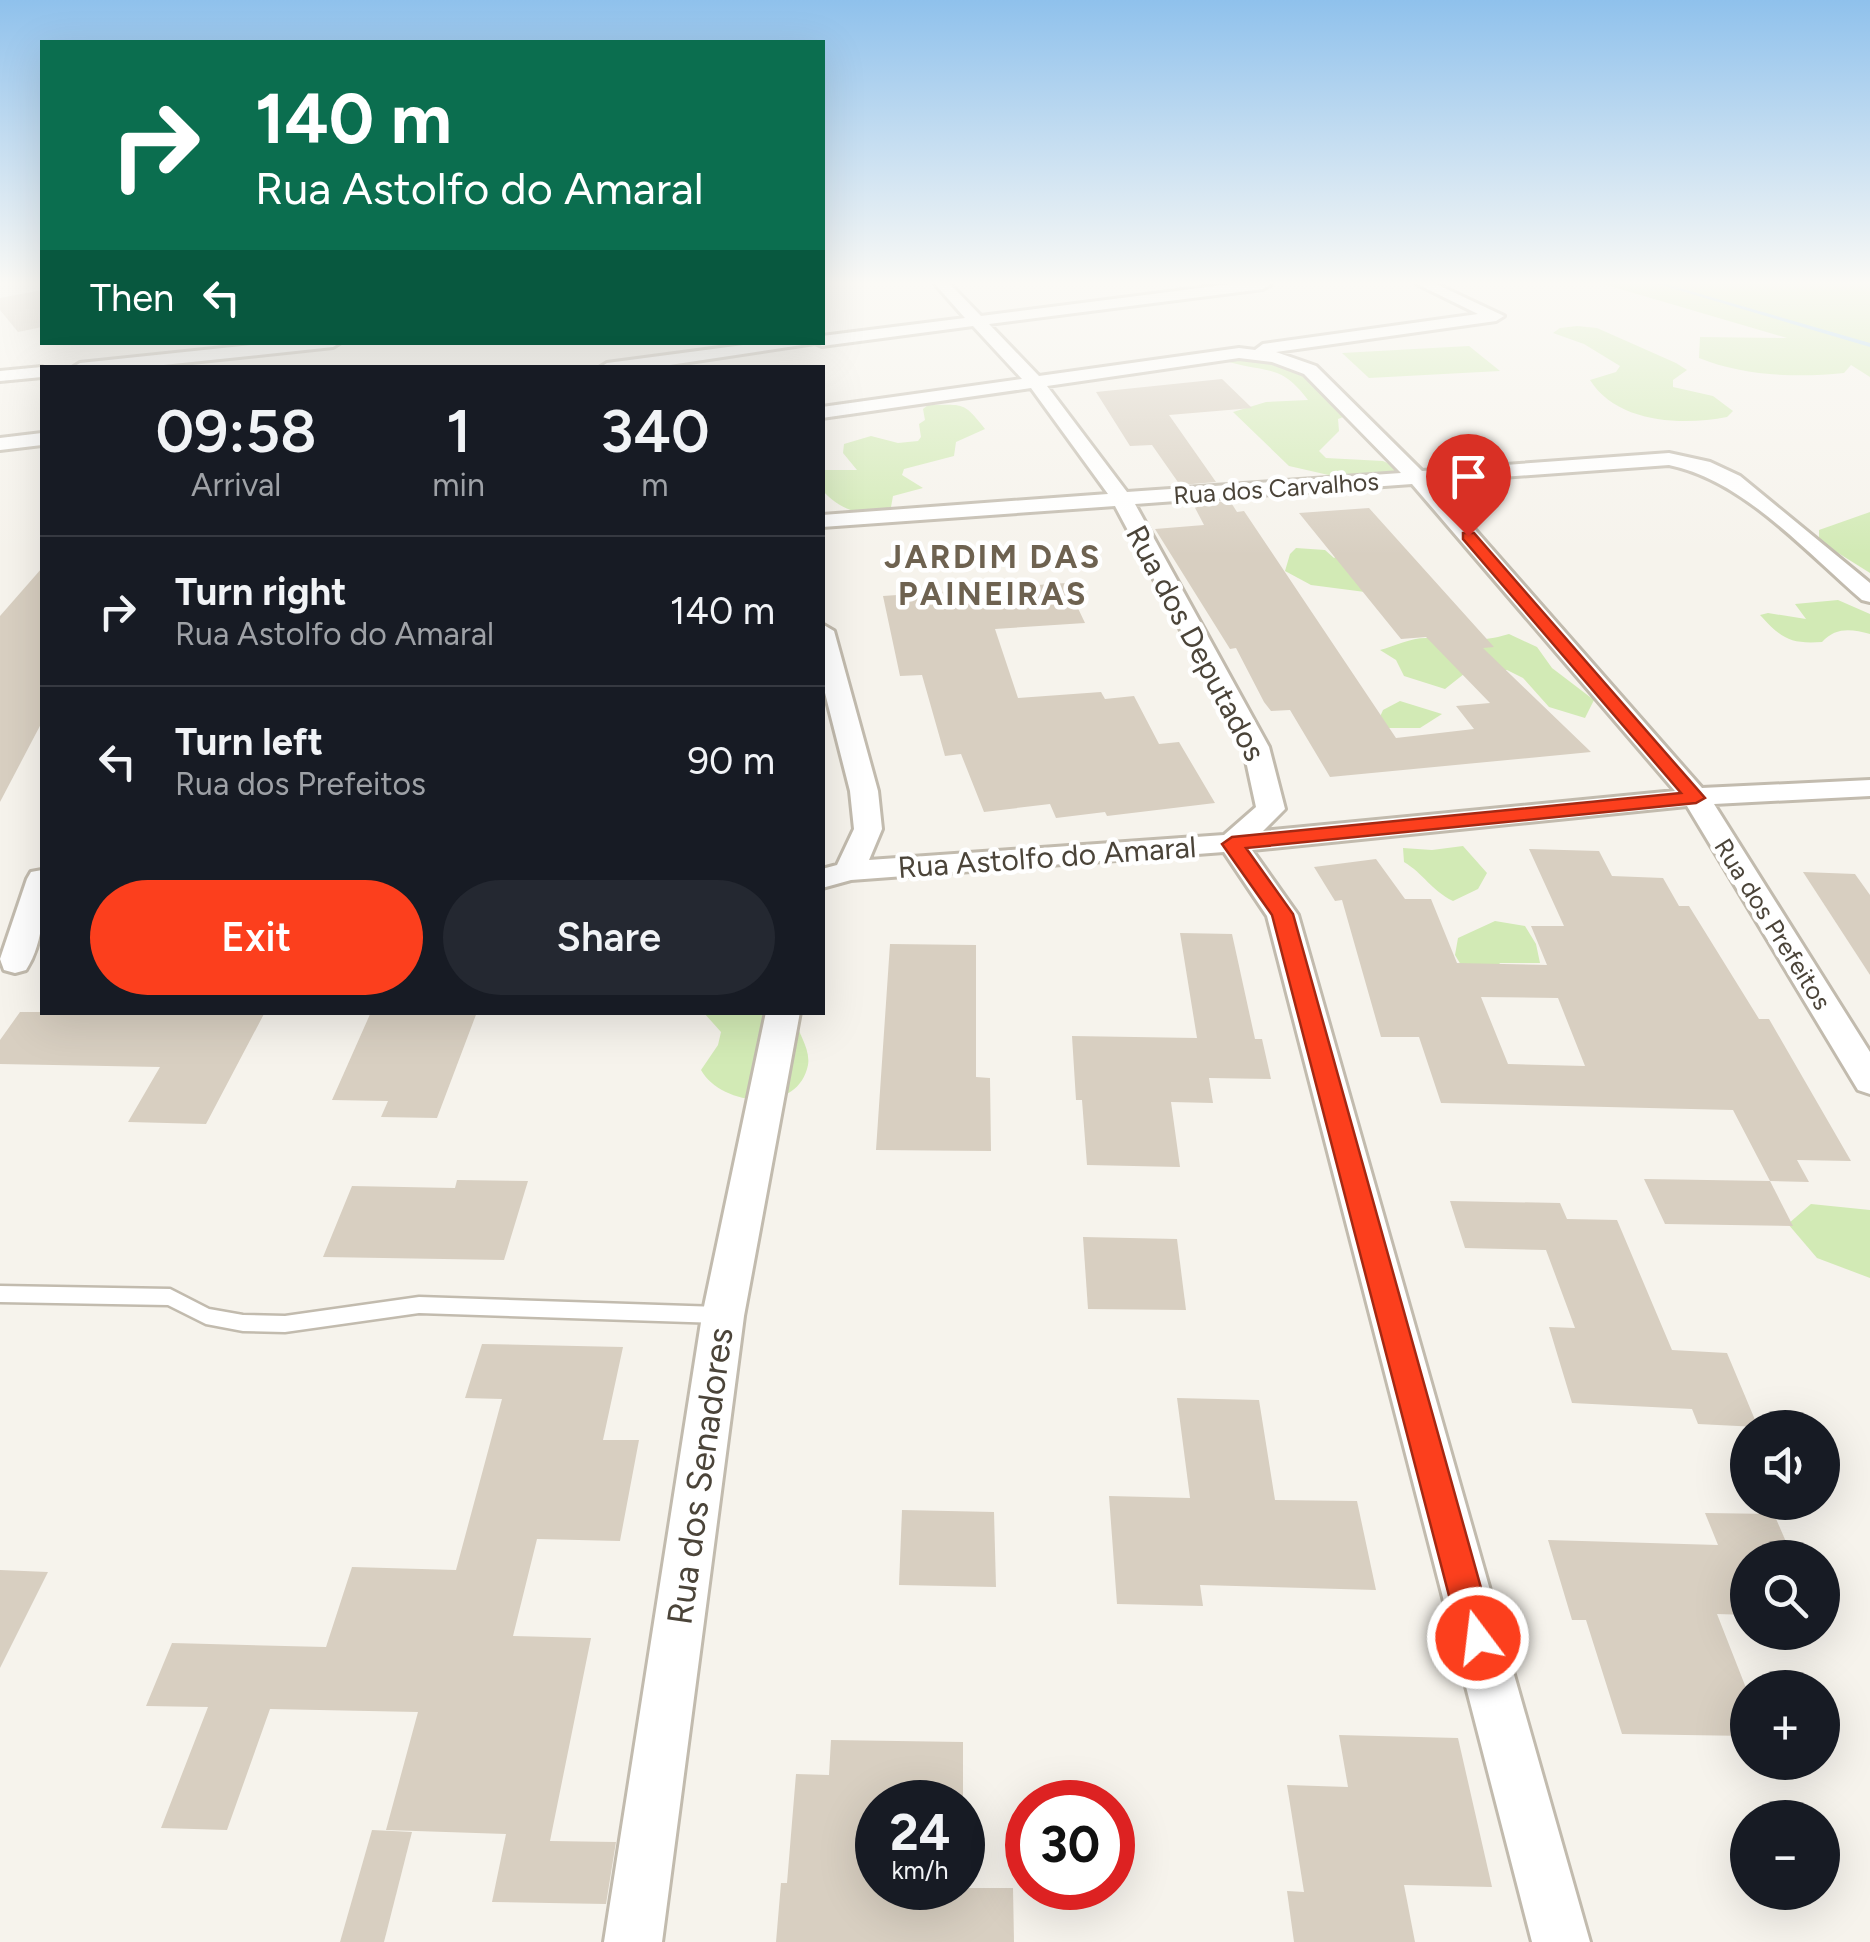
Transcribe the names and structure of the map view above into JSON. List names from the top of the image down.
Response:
{
  "streets": {
    "street": [
      "Rua dos Carvalhos",
      "Rua dos Deputados",
      "Rua Astolfo do Amaral",
      "Rua dos Prefeitos",
      "Rua dos Senadores"
    ]
  },
  "crossings": [
    ["Rua dos Carvalhos", "Rua dos Deputados"],
    ["Rua dos Carvalhos", "Rua dos Prefeitos"],
    ["Rua dos Deputados", "Rua Astolfo do Amaral"],
    ["Rua Astolfo do Amaral", "Rua dos Prefeitos"]
  ],
  "districts": ["JARDIM DAS PAINEIRAS"],
  "page": {
    "turn": ["140 m", "Rua Astolfo do Amaral"],
    "then": "Then",
    "eta": [
      "09:58",
      "Arrival",
      "1",
      "min",
      "340",
      "m"
    ],
    "list": [
      {
        "name": "Turn right",
        "note": "Rua Astolfo do Amaral",
        "value": "140 m"
      },
      {
        "name": "Turn left",
        "note": "Rua dos Prefeitos",
        "value": "90 m"
      }
    ],
    "buttons": ["Exit", "Share"],
    "map_buttons": ["+", "−"],
    "speed": "24 km/h",
    "limit": "30"
  }
}
